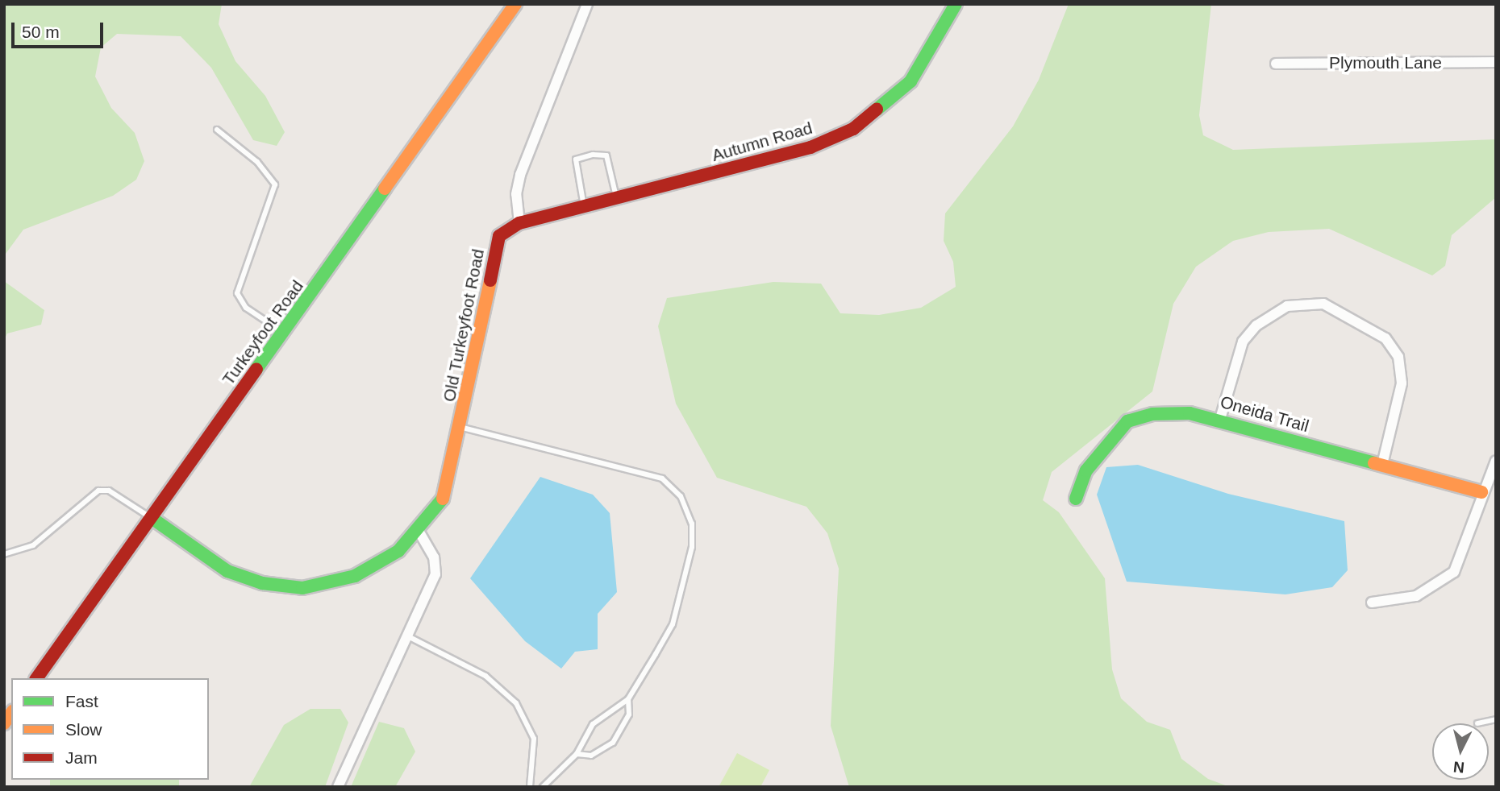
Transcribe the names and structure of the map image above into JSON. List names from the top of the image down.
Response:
{
  "streets": {
    "street": [
      "Plymouth Lane",
      "Autumn Road",
      "Old Turkeyfoot Road",
      "Turkeyfoot Road",
      "Oneida Trail"
    ]
  },
  "crossings": [
    ["Autumn Road", "Old Turkeyfoot Road"],
    ["Old Turkeyfoot Road", "Turkeyfoot Road"]
  ],
  "legend": ["Fast", "Slow", "Jam"],
  "scale_bar": "50 m",
  "north": "bottom"
}
